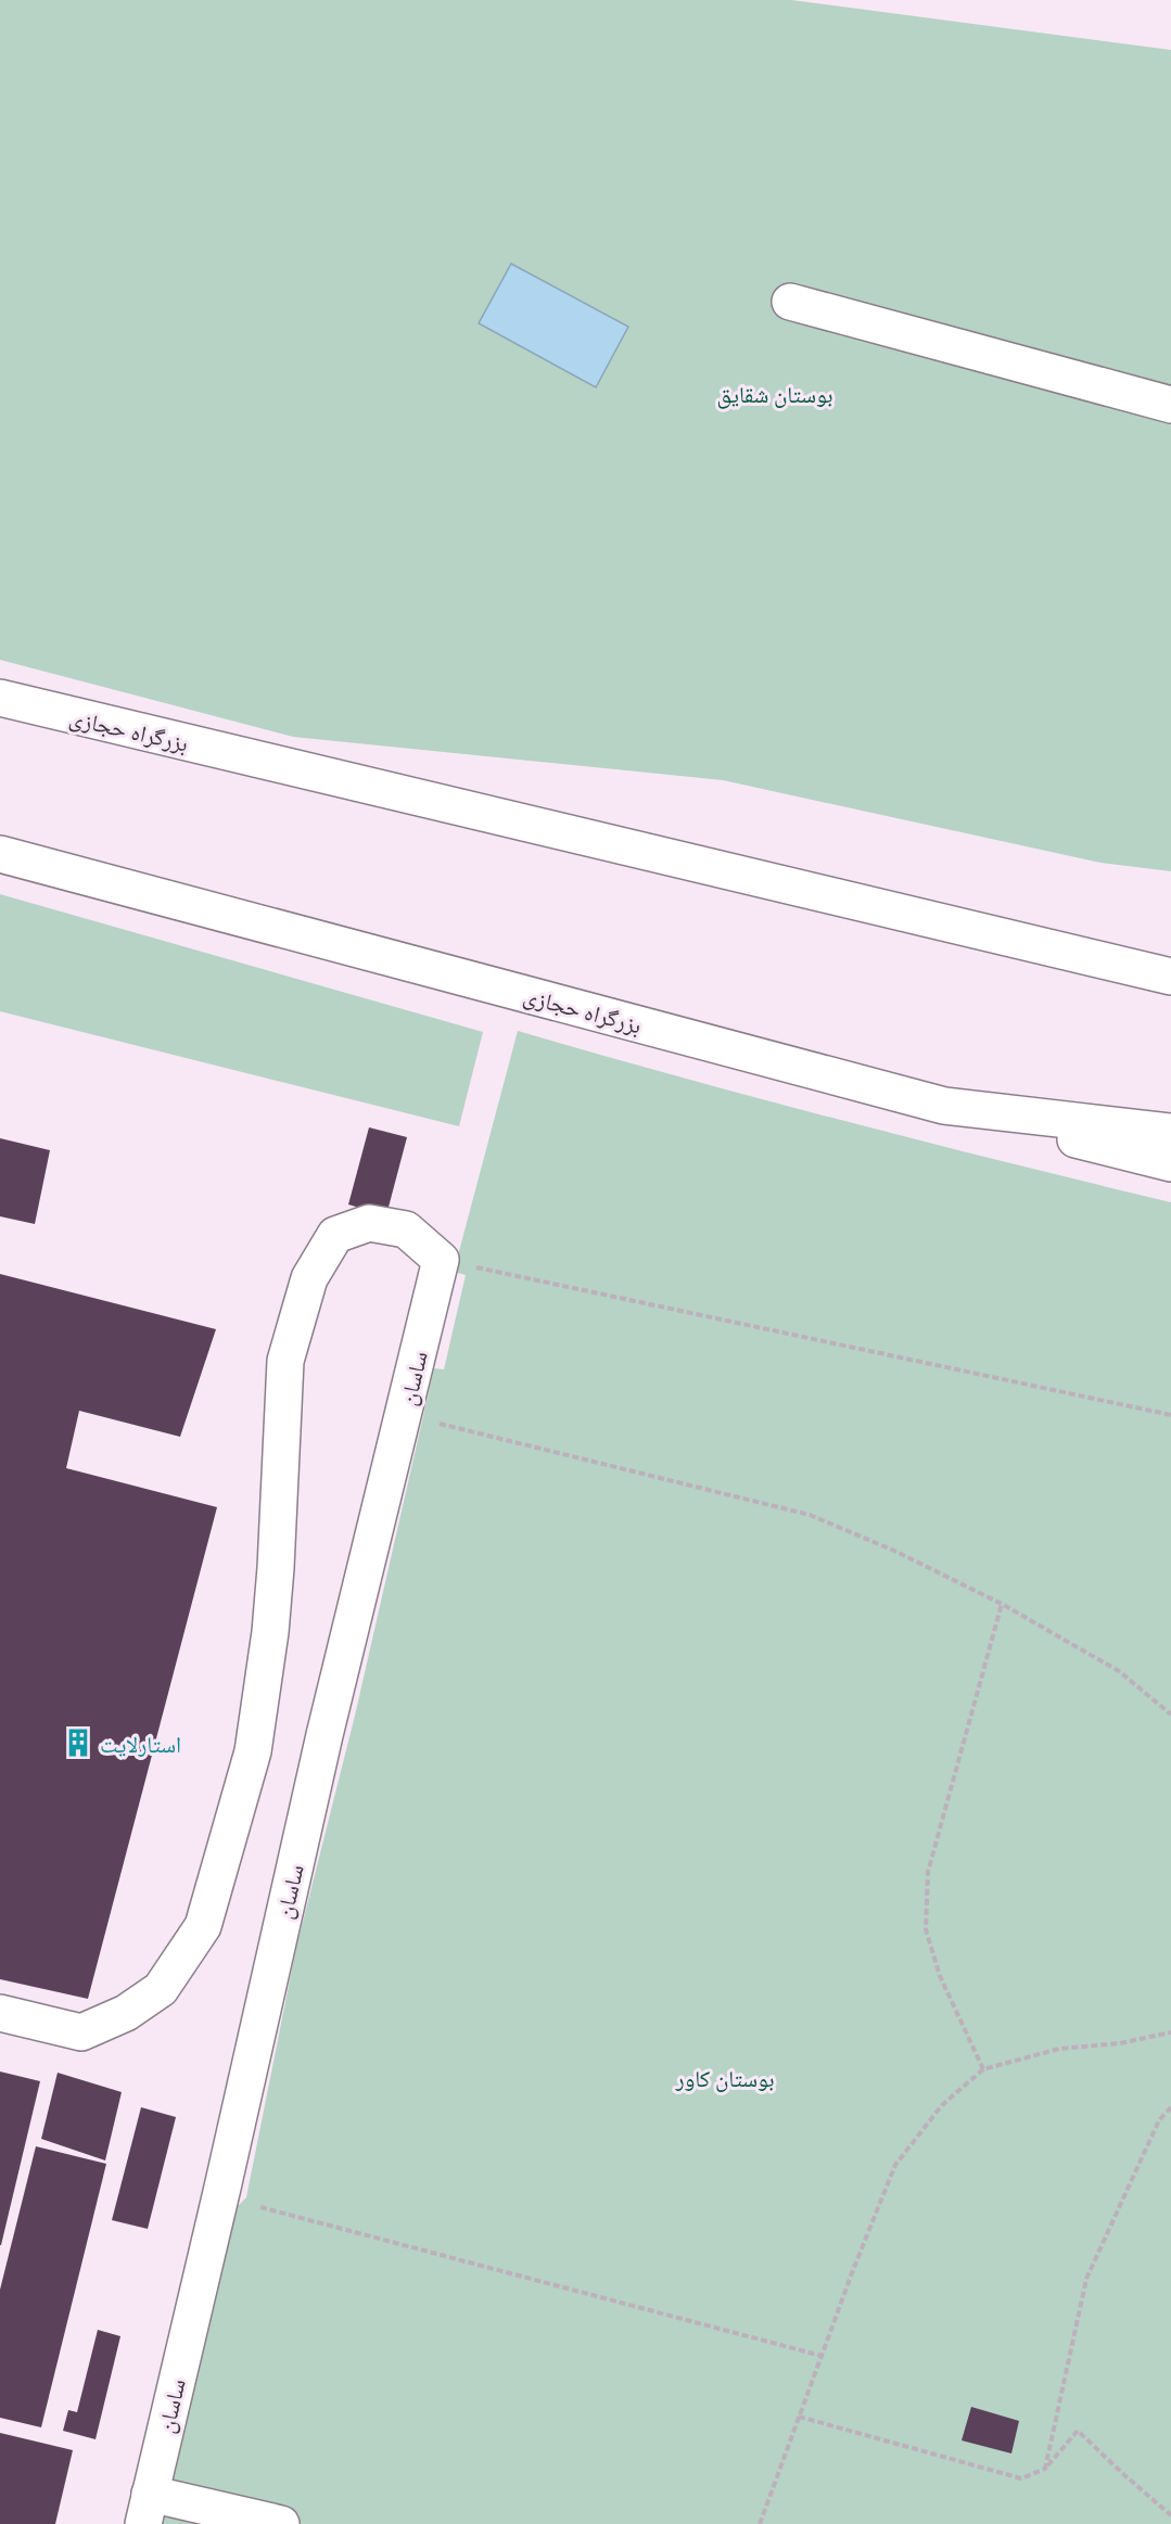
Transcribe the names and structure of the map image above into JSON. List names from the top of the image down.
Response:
{
  "streets": {
    "main road": ["بزرگراه حجازی", "ساسان"]
  },
  "parks": ["بوستان شقایق", "بوستان کاور"],
  "places": {
    "building": ["استارلایت"]
  }
}
